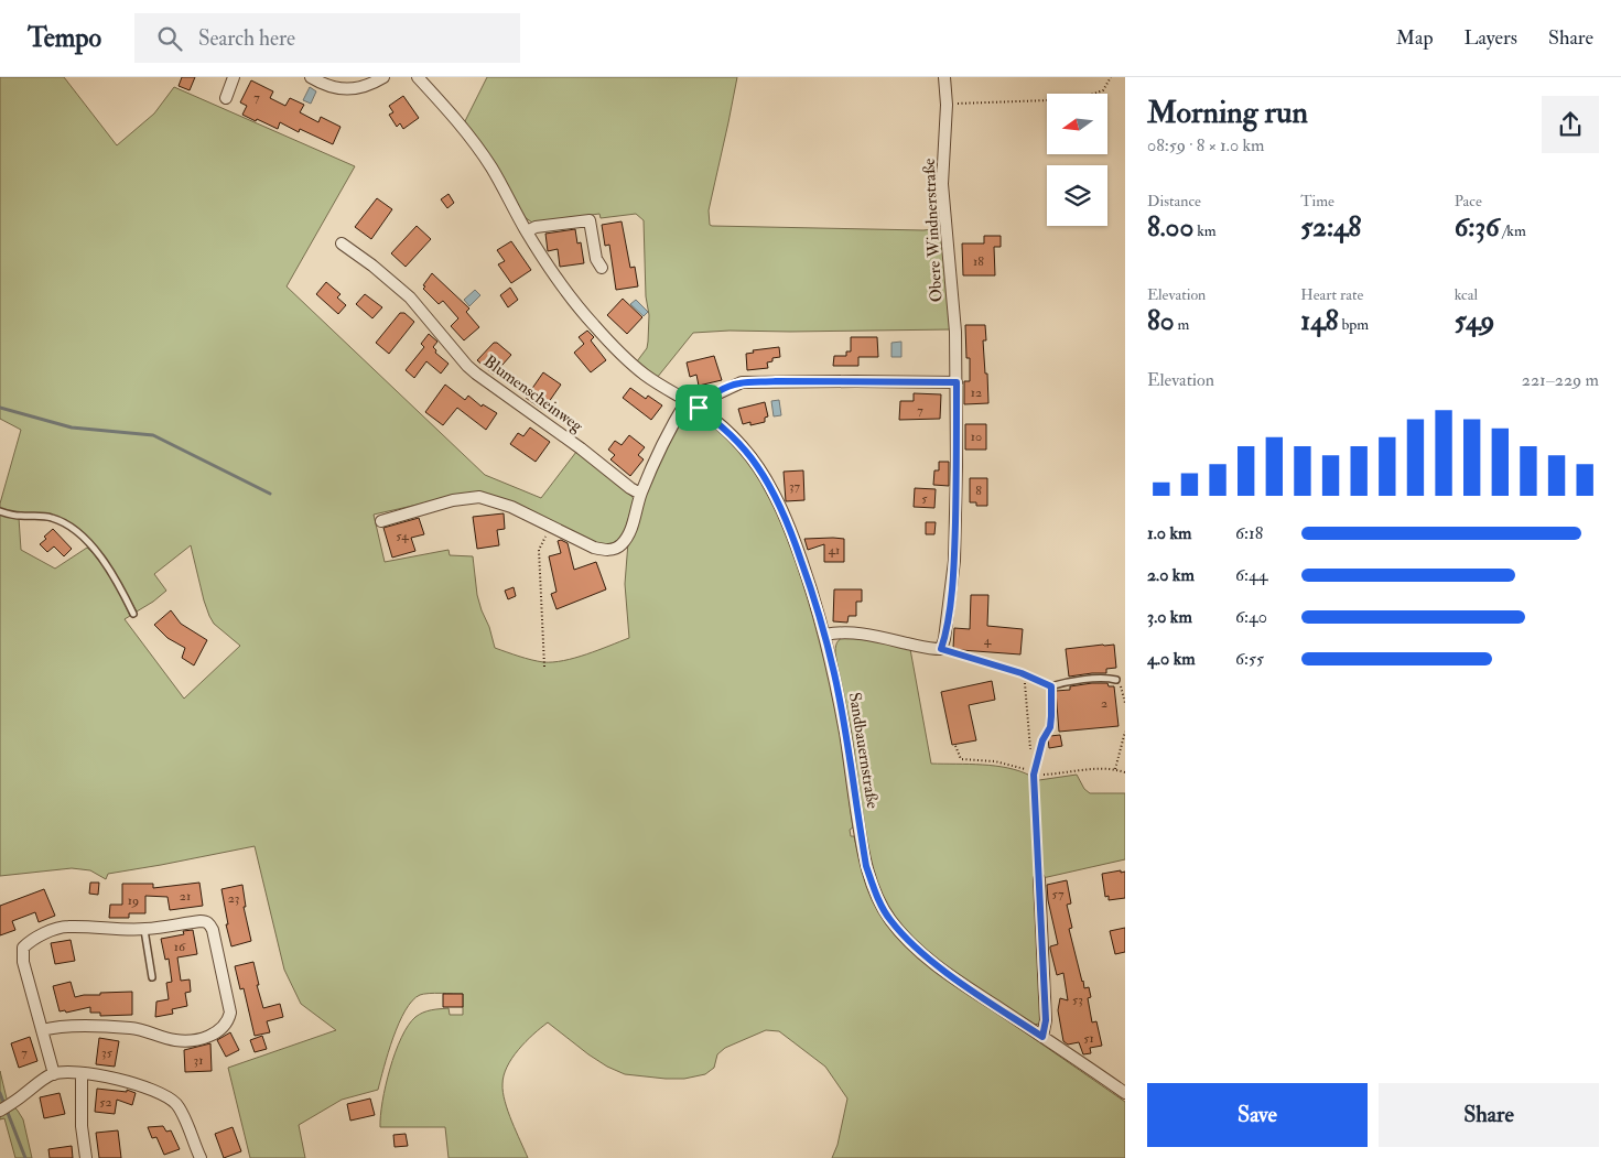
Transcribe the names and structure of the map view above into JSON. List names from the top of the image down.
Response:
{
  "streets": {
    "street": ["Obere Windnerstraße", "Blumenscheinweg", "Sandbauernstraße"]
  },
  "house_numbers": [
    "7",
    "18",
    "12",
    "7",
    "10",
    "37",
    "8",
    "5",
    "54",
    "41",
    "4",
    "2",
    "57",
    "21",
    "23",
    "19",
    "16",
    "53",
    "51",
    "7",
    "35",
    "31",
    "52"
  ],
  "north": "left",
  "page": {
    "header": "Tempo",
    "search": "Search here",
    "nav": ["Map", "Layers", "Share"],
    "heading": ["Morning run", "08:59 · 8 × 1.0 km"],
    "stats": [
      ["Distance", "8.00 km"],
      ["Time", "52:48"],
      ["Pace", "6:36 /km"],
      ["Elevation", "80 m"],
      ["Heart rate", "148 bpm"],
      ["kcal", "549"]
    ],
    "chart": ["Elevation", "221–229 m"],
    "list": [
      {
        "name": "1.0 km",
        "note": "6:18"
      },
      {
        "name": "2.0 km",
        "note": "6:44"
      },
      {
        "name": "3.0 km",
        "note": "6:40"
      },
      {
        "name": "4.0 km",
        "note": "6:55"
      }
    ],
    "buttons": ["Save", "Share"]
  }
}
